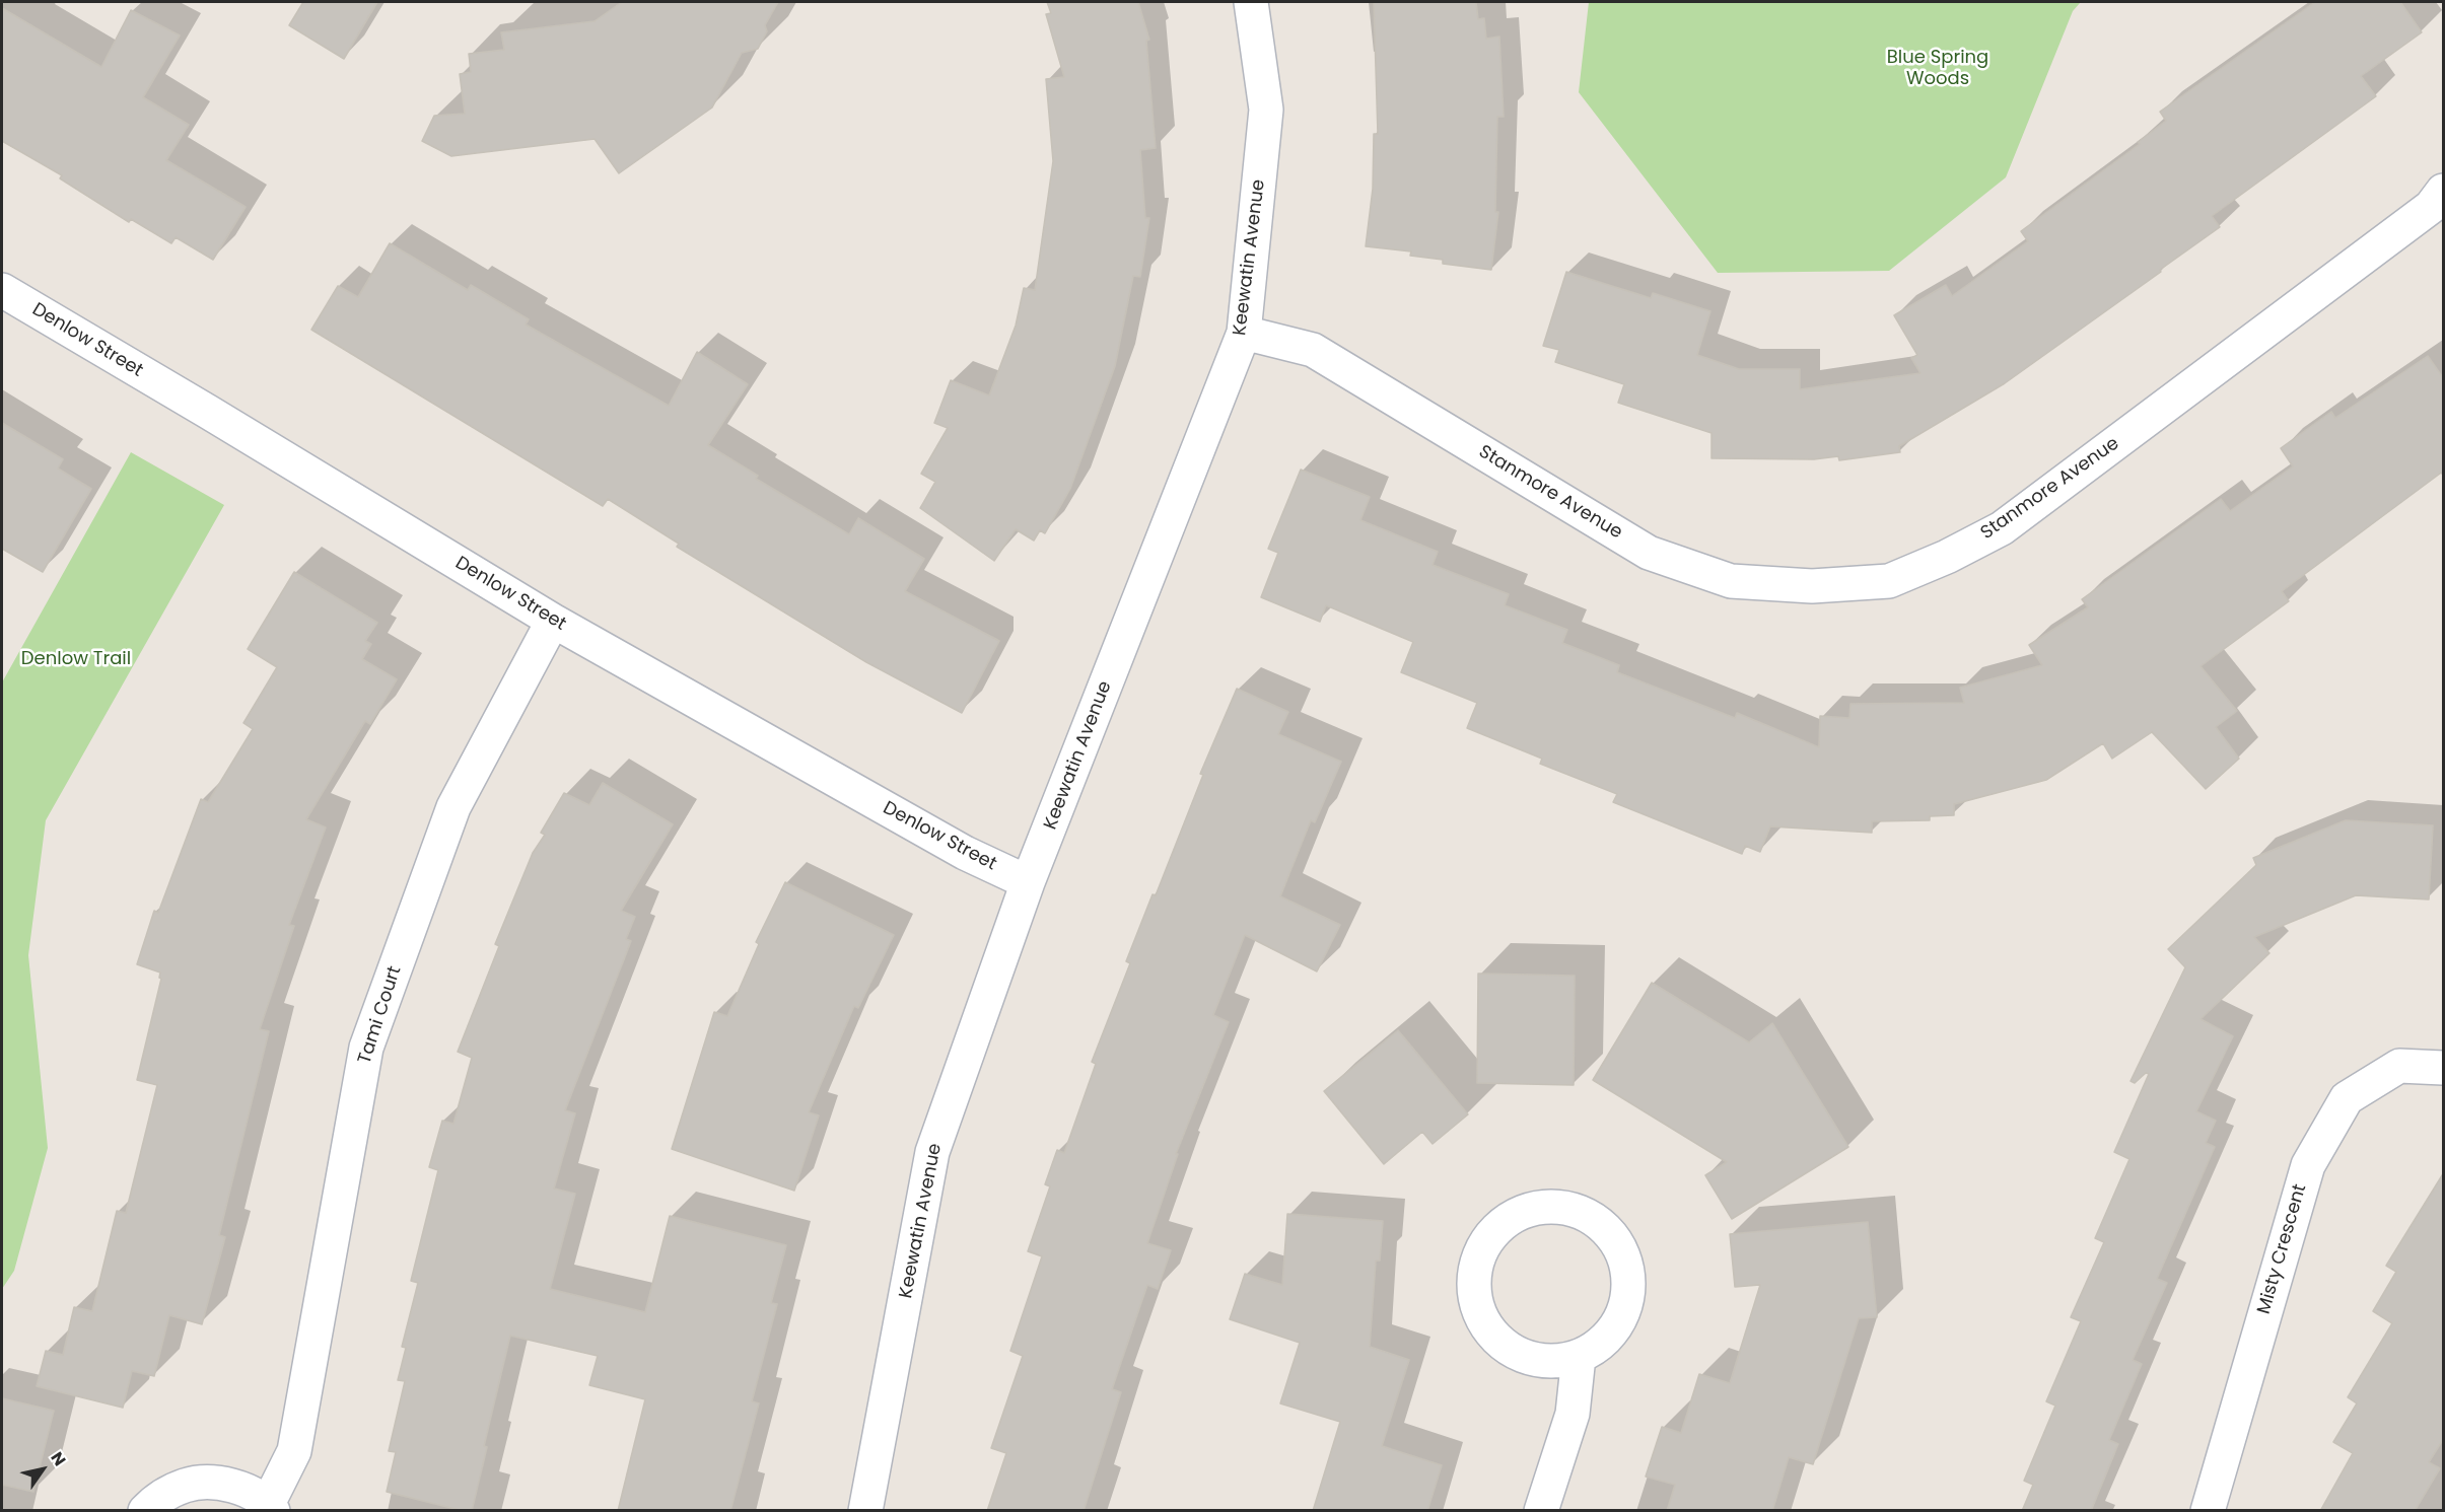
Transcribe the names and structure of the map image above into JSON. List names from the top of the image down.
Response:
{
  "streets": {
    "street": [
      "Keewatin Avenue",
      "Denlow Street",
      "Stanmore Avenue",
      "Tami Court",
      "Misty Crescent"
    ]
  },
  "crossings": [
    ["Keewatin Avenue", "Denlow Street"],
    ["Keewatin Avenue", "Stanmore Avenue"],
    ["Denlow Street", "Tami Court"]
  ],
  "parks": ["Blue Spring Woods", "Denlow Trail"],
  "north": "top right"
}
